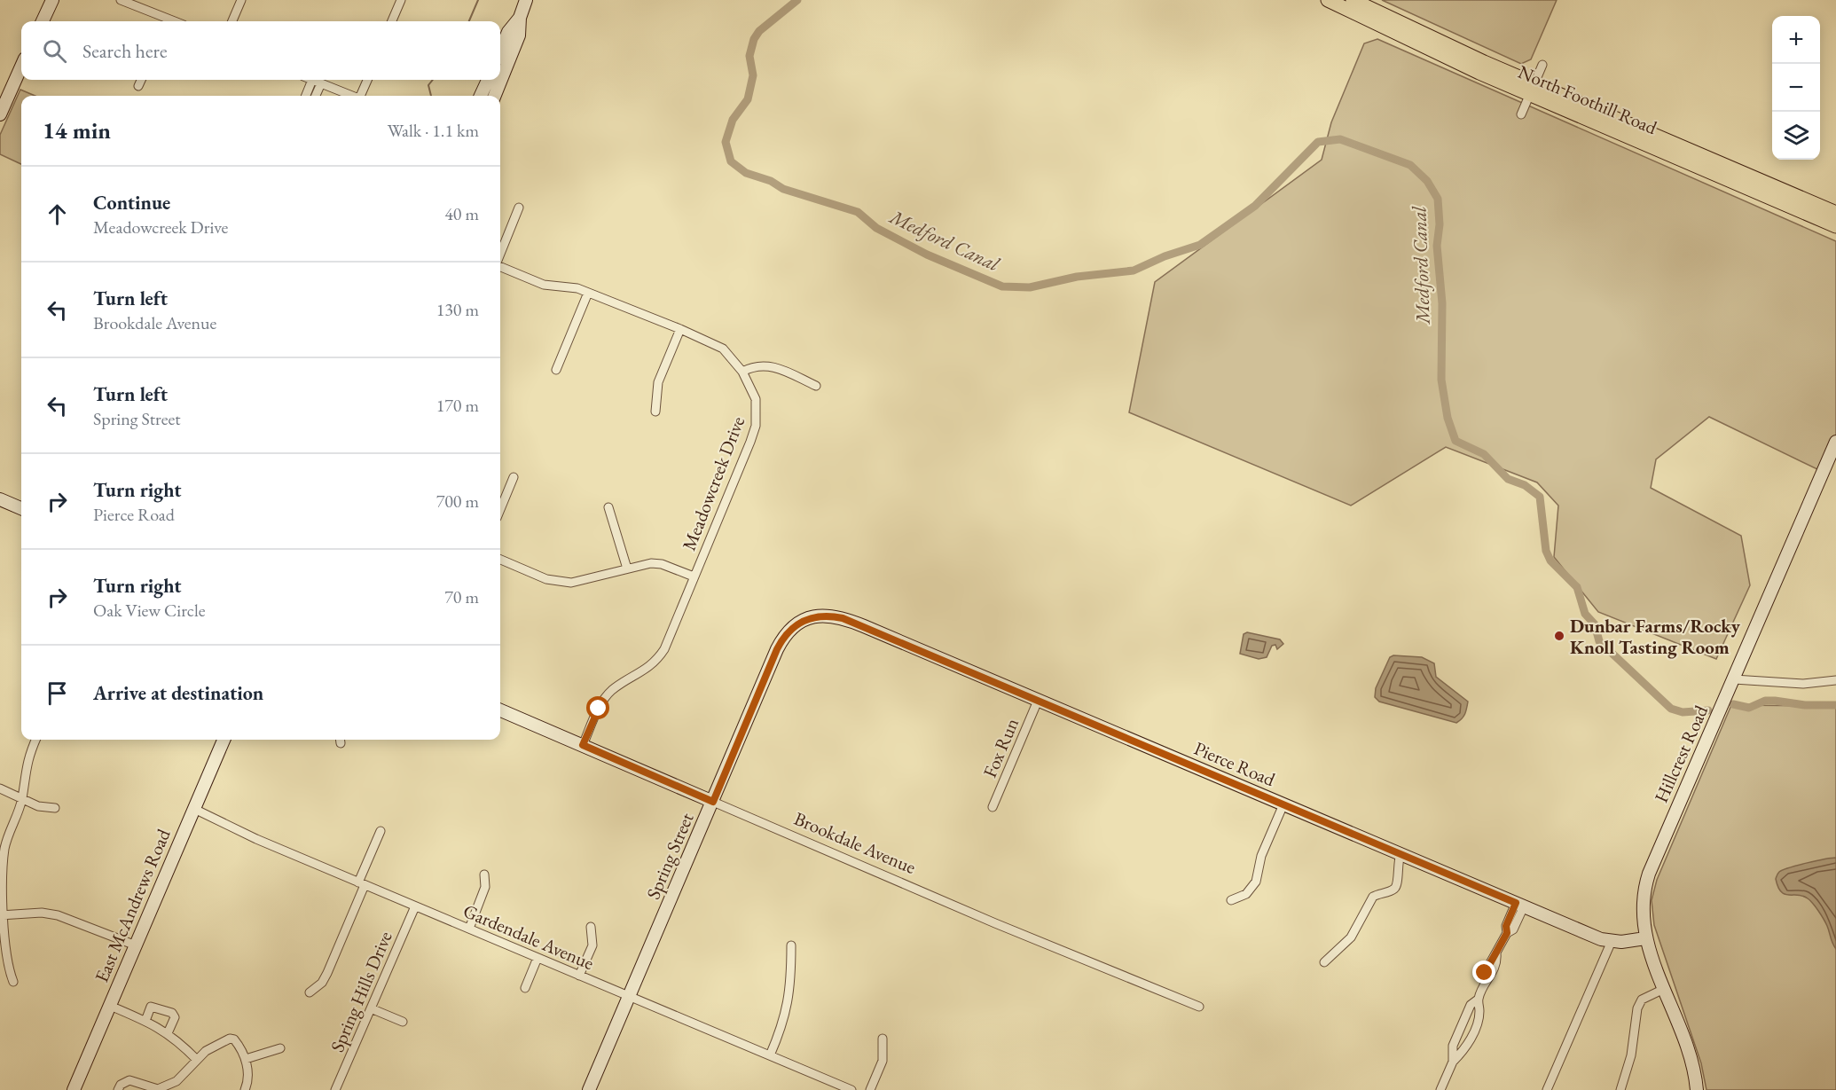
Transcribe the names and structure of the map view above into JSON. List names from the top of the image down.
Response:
{
  "streets": {
    "main road": ["North Foothill Road"],
    "street": [
      "Meadowcreek Drive",
      "Fox Run",
      "Hillcrest Road",
      "Pierce Road",
      "Brookdale Avenue",
      "Spring Street",
      "East McAndrews Road",
      "Gardendale Avenue",
      "Spring Hills Drive"
    ]
  },
  "crossings": [
    ["Meadowcreek Drive", "Brookdale Avenue"],
    ["Fox Run", "Pierce Road"],
    ["Hillcrest Road", "Pierce Road"],
    ["Pierce Road", "Spring Street"],
    ["Brookdale Avenue", "Spring Street"],
    ["Spring Street", "Gardendale Avenue"],
    ["East McAndrews Road", "Gardendale Avenue"],
    ["Gardendale Avenue", "Spring Hills Drive"]
  ],
  "water": ["Medford Canal"],
  "places": ["Dunbar Farms/Rocky Knoll Tasting Room"],
  "page": {
    "map_buttons": ["+", "−"],
    "search": "Search here",
    "heading": ["14 min", "Walk · 1.1 km"],
    "list": [
      ["Continue", "Meadowcreek Drive", "40 m"],
      ["Turn left", "Brookdale Avenue", "130 m"],
      ["Turn left", "Spring Street", "170 m"],
      ["Turn right", "Pierce Road", "700 m"],
      ["Turn right", "Oak View Circle", "70 m"],
      "Arrive at destination"
    ]
  }
}
